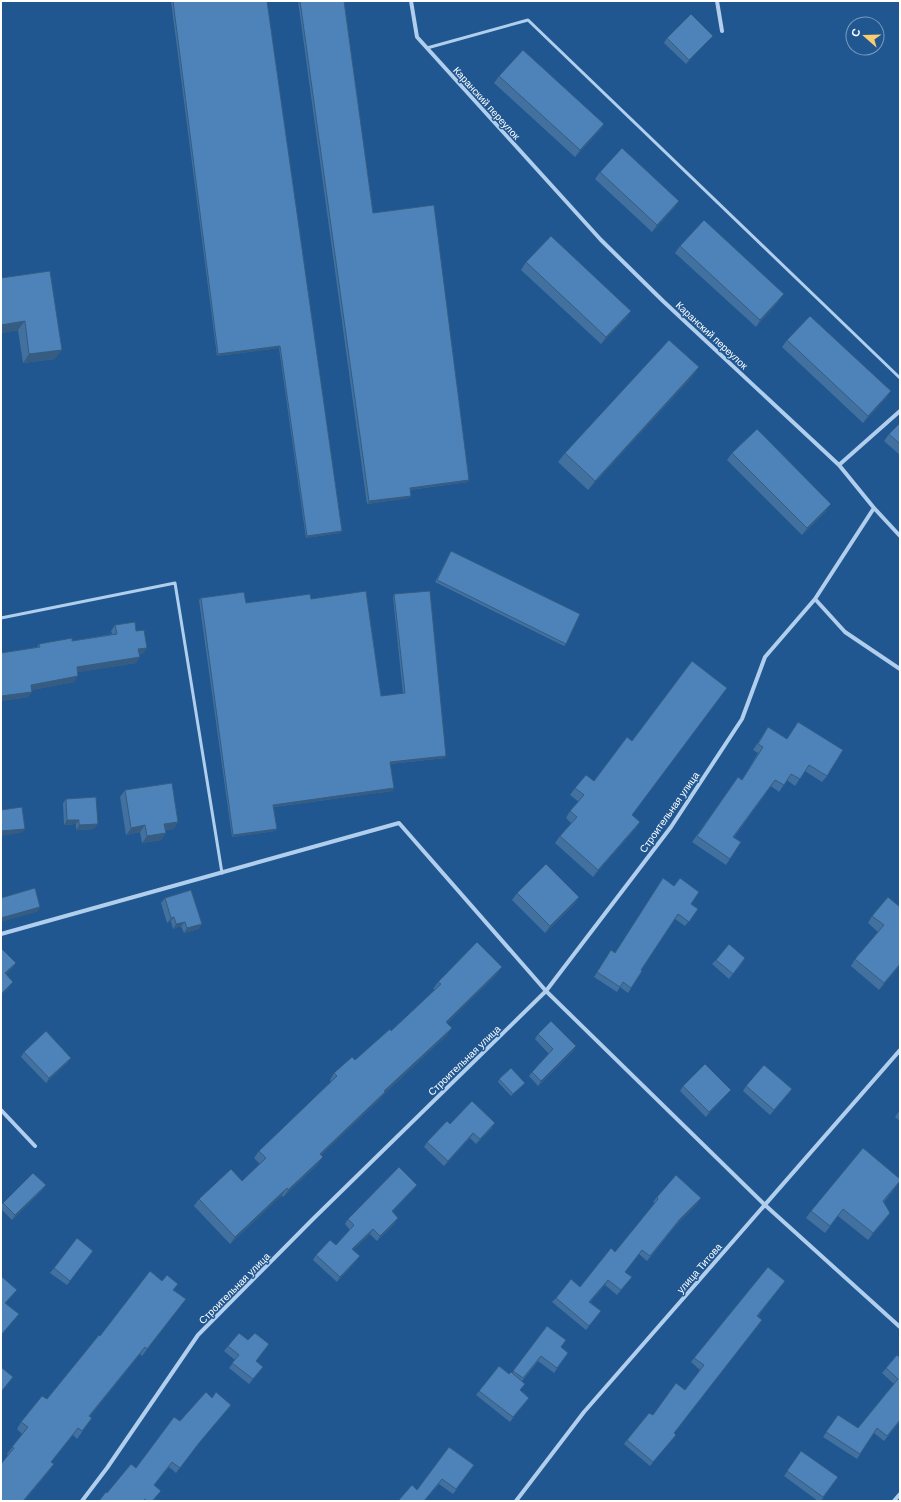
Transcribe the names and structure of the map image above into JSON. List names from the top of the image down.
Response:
{
  "streets": {
    "street": ["Каранский переулок", "Строительная улица", "улица Титова"]
  },
  "north": "left"
}
